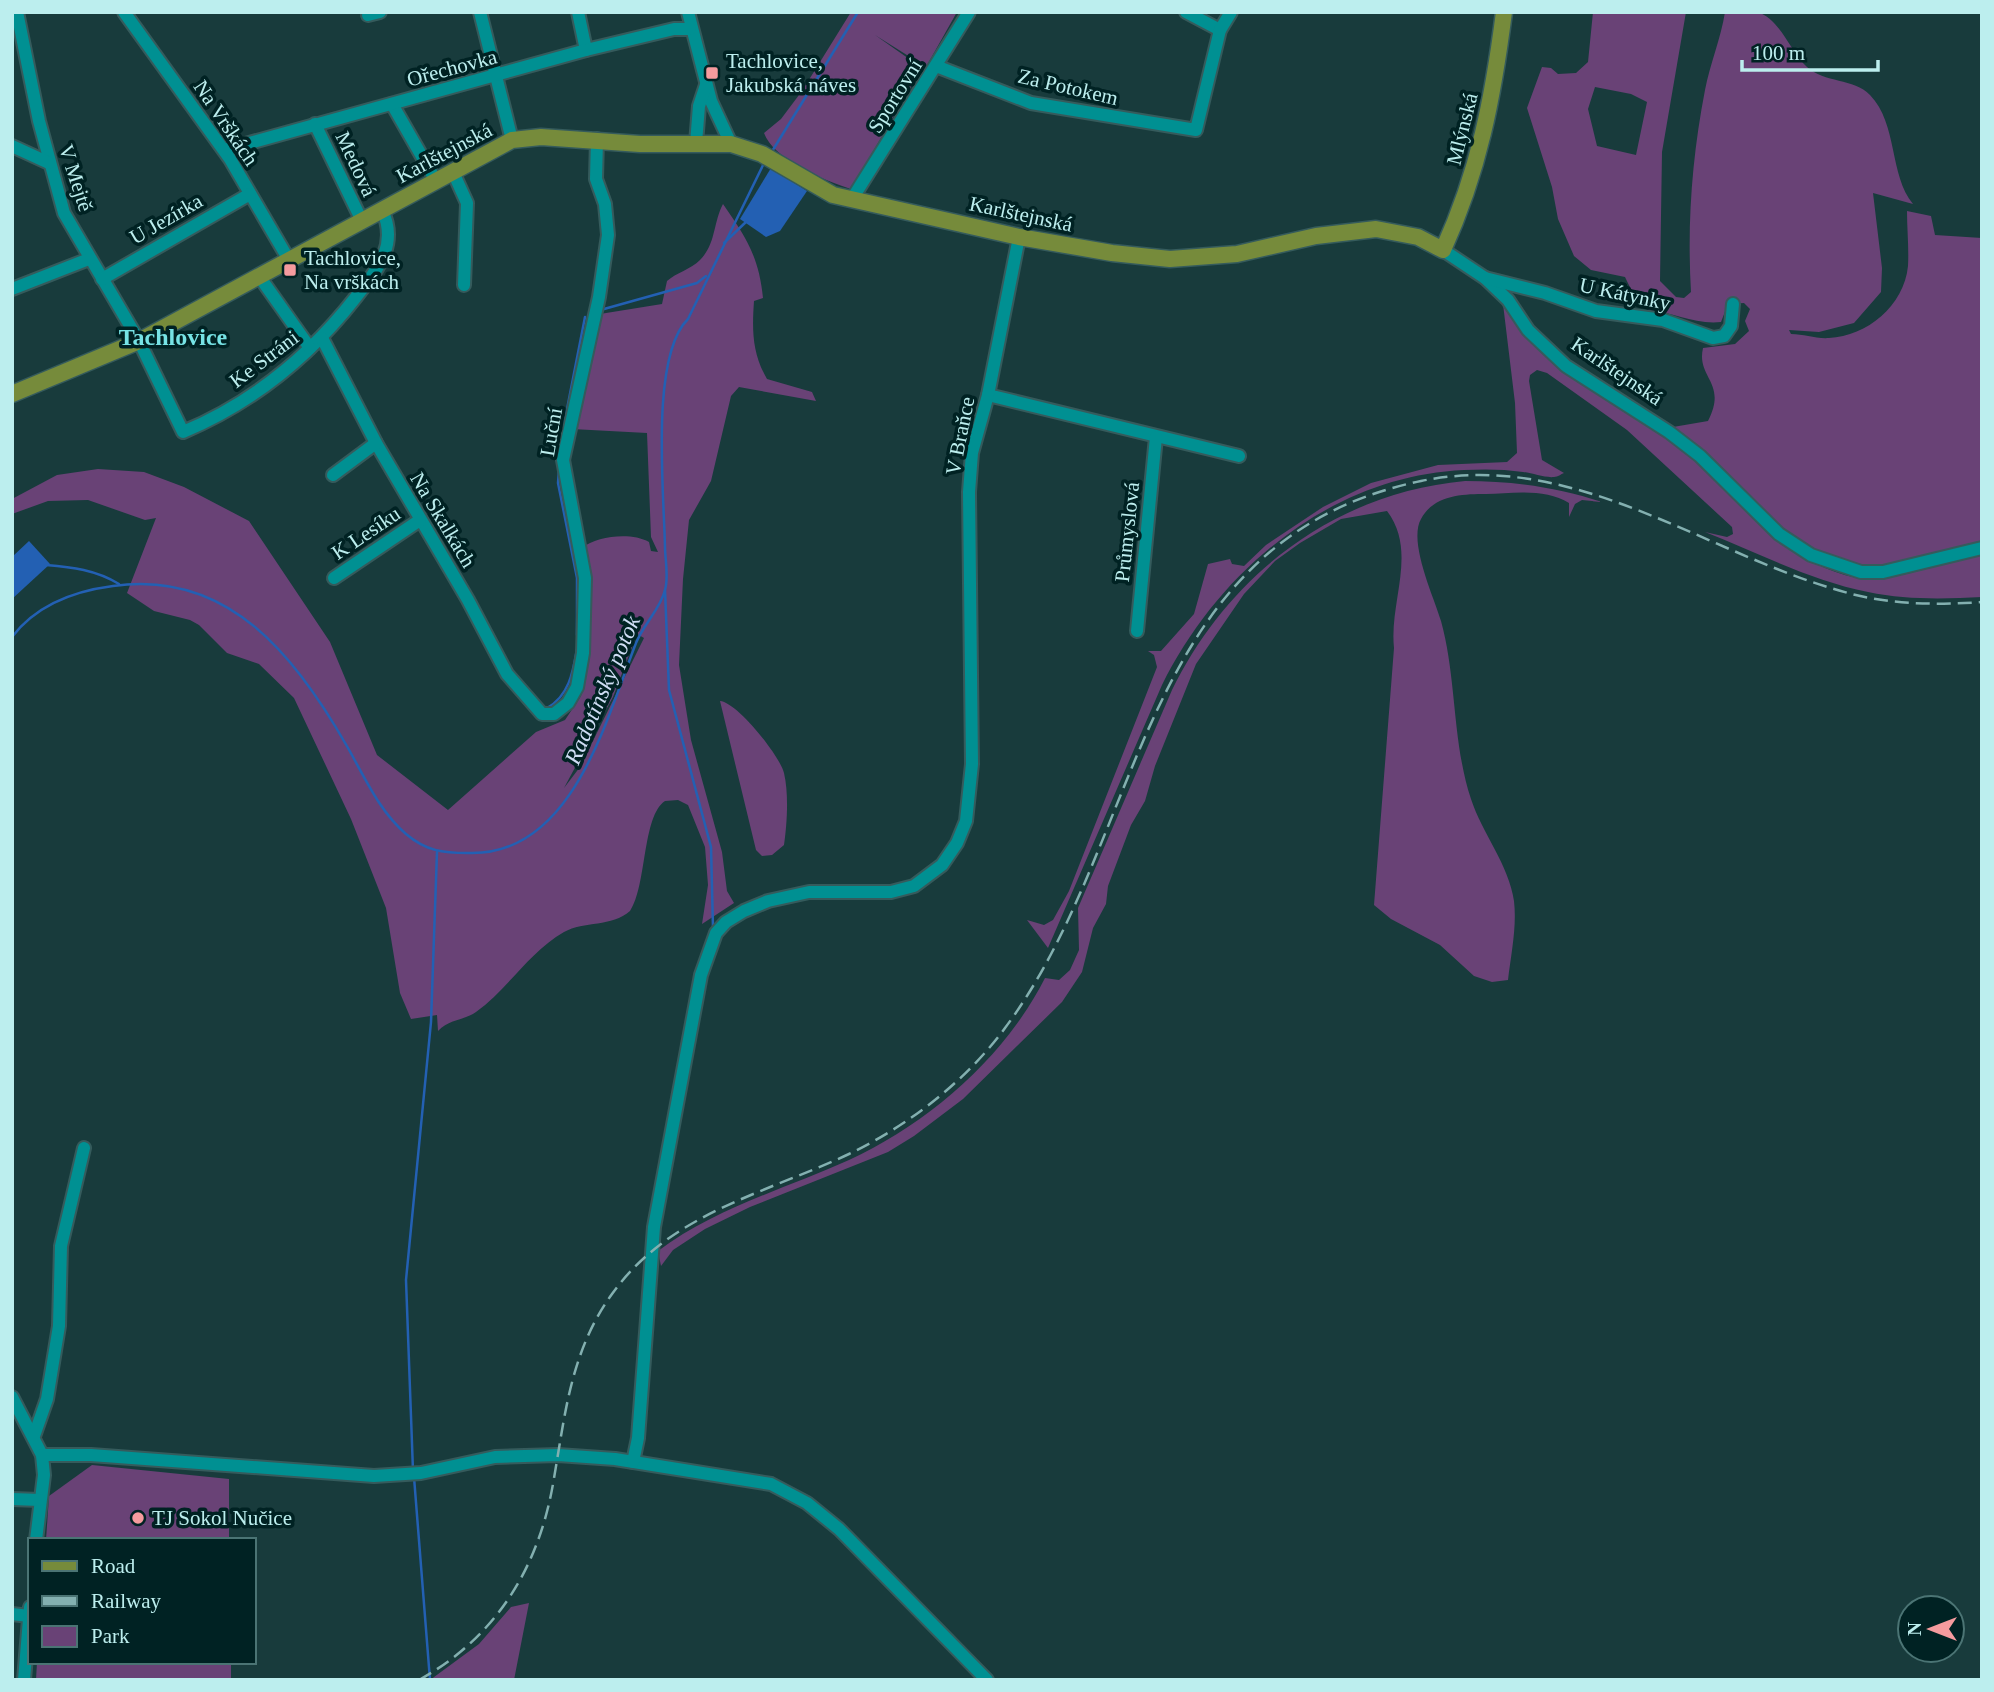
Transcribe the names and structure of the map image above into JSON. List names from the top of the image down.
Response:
{
  "streets": {
    "main road": ["Mlýnská", "Karlštejnská"],
    "street": [
      "Ořechovka",
      "Za Potokem",
      "Sportovní",
      "Na Vrškách",
      "Medová",
      "V Mejtě",
      "U Jezírka",
      "U Kátynky",
      "Ke Stráni",
      "Luční",
      "V Braňce",
      "Na Skalkách",
      "Průmyslová",
      "K Lesíku"
    ]
  },
  "crossings": [
    ["Ořechovka", "Na Vrškách"],
    ["Ořechovka", "Medová"],
    ["Za Potokem", "Sportovní"],
    ["Sportovní", "Karlštejnská"],
    ["Na Vrškách", "Karlštejnská"],
    ["Na Vrškách", "U Jezírka"],
    ["Mlýnská", "Karlštejnská"],
    ["Karlštejnská", "Medová"],
    ["Karlštejnská", "V Mejtě"],
    ["Karlštejnská", "U Kátynky"],
    ["Karlštejnská", "Ke Stráni"],
    ["Karlštejnská", "Luční"],
    ["Karlštejnská", "V Braňce"],
    ["V Mejtě", "U Jezírka"],
    ["V Mejtě", "Ke Stráni"],
    ["Ke Stráni", "Na Skalkách"],
    ["Luční", "Na Skalkách"],
    ["Na Skalkách", "K Lesíku"]
  ],
  "districts": ["Tachlovice"],
  "water": ["Radotínský potok"],
  "places": {
    "transit": ["Tachlovice, Jakubská náves", "Tachlovice, Na vrškách"],
    "other": ["TJ Sokol Nučice"]
  },
  "legend": ["Road", "Railway", "Park"],
  "scale_bar": "100 m",
  "north": "left"
}
